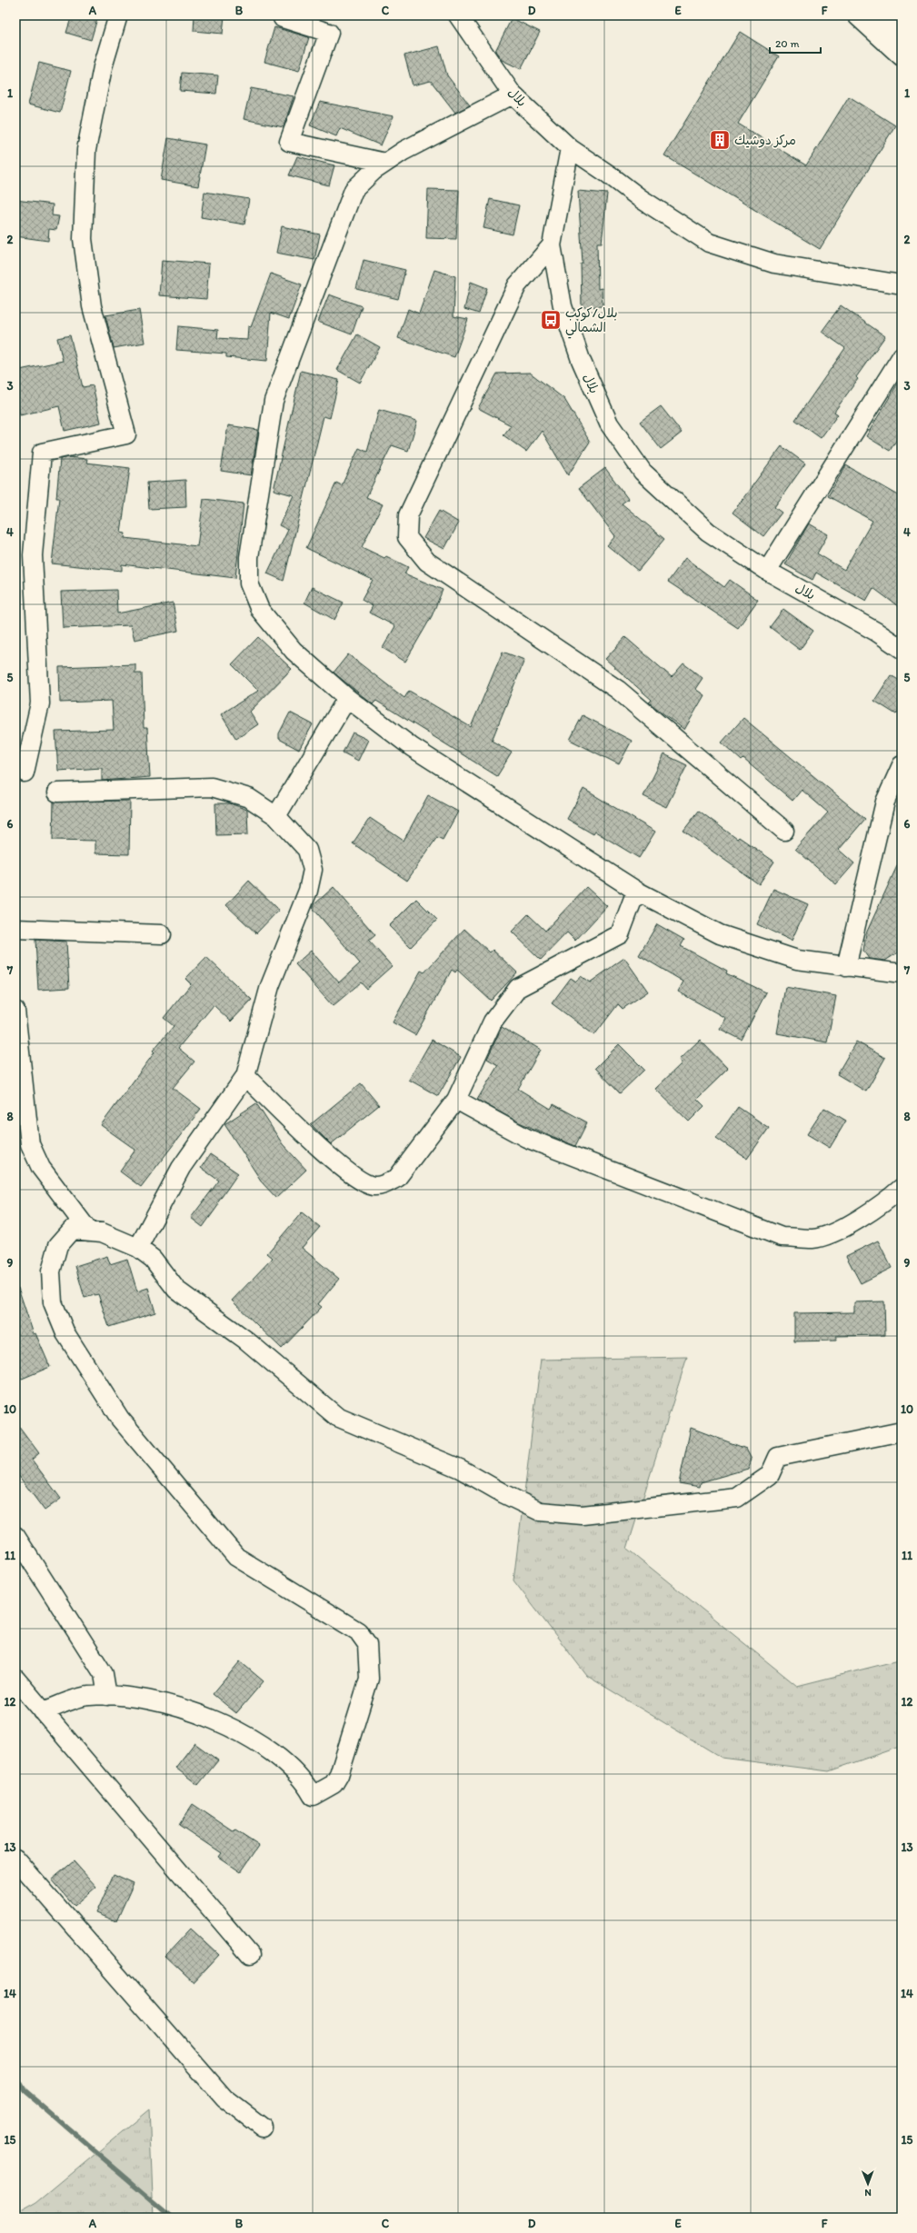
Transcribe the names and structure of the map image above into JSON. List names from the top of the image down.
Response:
{
  "streets": {
    "street": ["بلال"]
  },
  "places": {
    "building": ["مركز دوشيك"],
    "bus stop": ["بلال/كوكب الشمالي"]
  },
  "scale_bar": "20 m",
  "north": "bottom",
  "grid": {
    "columns": [
      "A",
      "B",
      "C",
      "D",
      "E",
      "F"
    ],
    "rows": [
      "1",
      "2",
      "3",
      "4",
      "5",
      "6",
      "7",
      "8",
      "9",
      "10",
      "11",
      "12",
      "13",
      "14",
      "15"
    ]
  }
}
